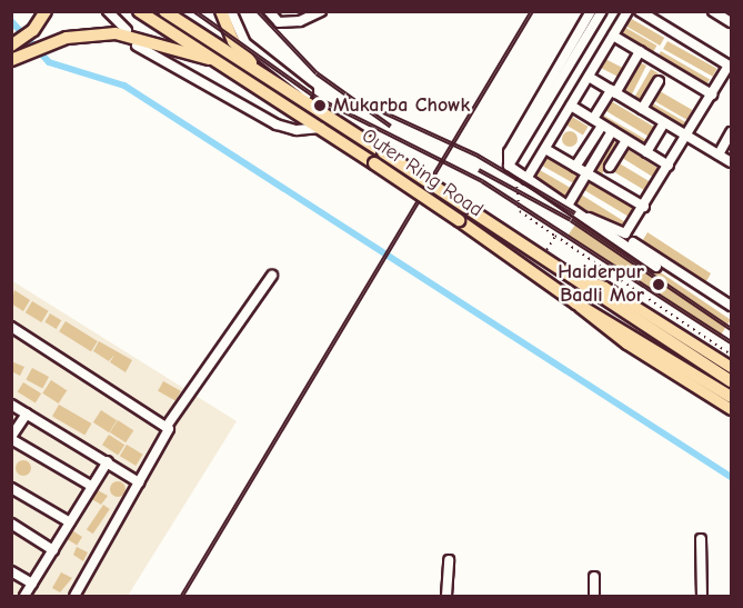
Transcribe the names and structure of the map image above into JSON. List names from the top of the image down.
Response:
{
  "streets": {
    "highway": ["Outer Ring Road"]
  },
  "places": ["Mukarba Chowk", "Haiderpur Badli Mor"]
}
